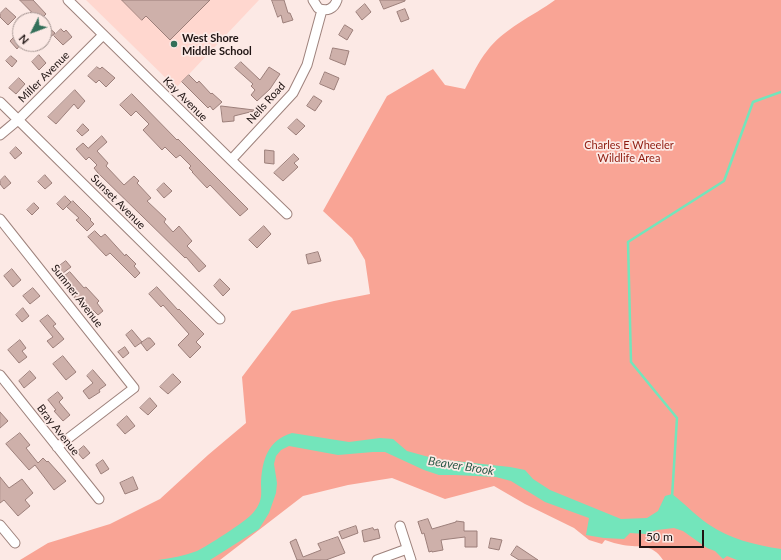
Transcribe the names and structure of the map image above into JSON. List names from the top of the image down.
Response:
{
  "streets": {
    "street": [
      "Miller Avenue",
      "Kay Avenue",
      "Nells Road",
      "Sunset Avenue",
      "Sumner Avenue",
      "Bray Avenue"
    ]
  },
  "crossings": [
    ["Miller Avenue", "Kay Avenue"],
    ["Miller Avenue", "Sunset Avenue"],
    ["Kay Avenue", "Nells Road"],
    ["Sumner Avenue", "Bray Avenue"]
  ],
  "water": ["Beaver Brook"],
  "parks": ["Charles E Wheeler Wildlife Area"],
  "places": ["West Shore Middle School"],
  "scale_bar": "50 m",
  "north": "bottom left"
}
